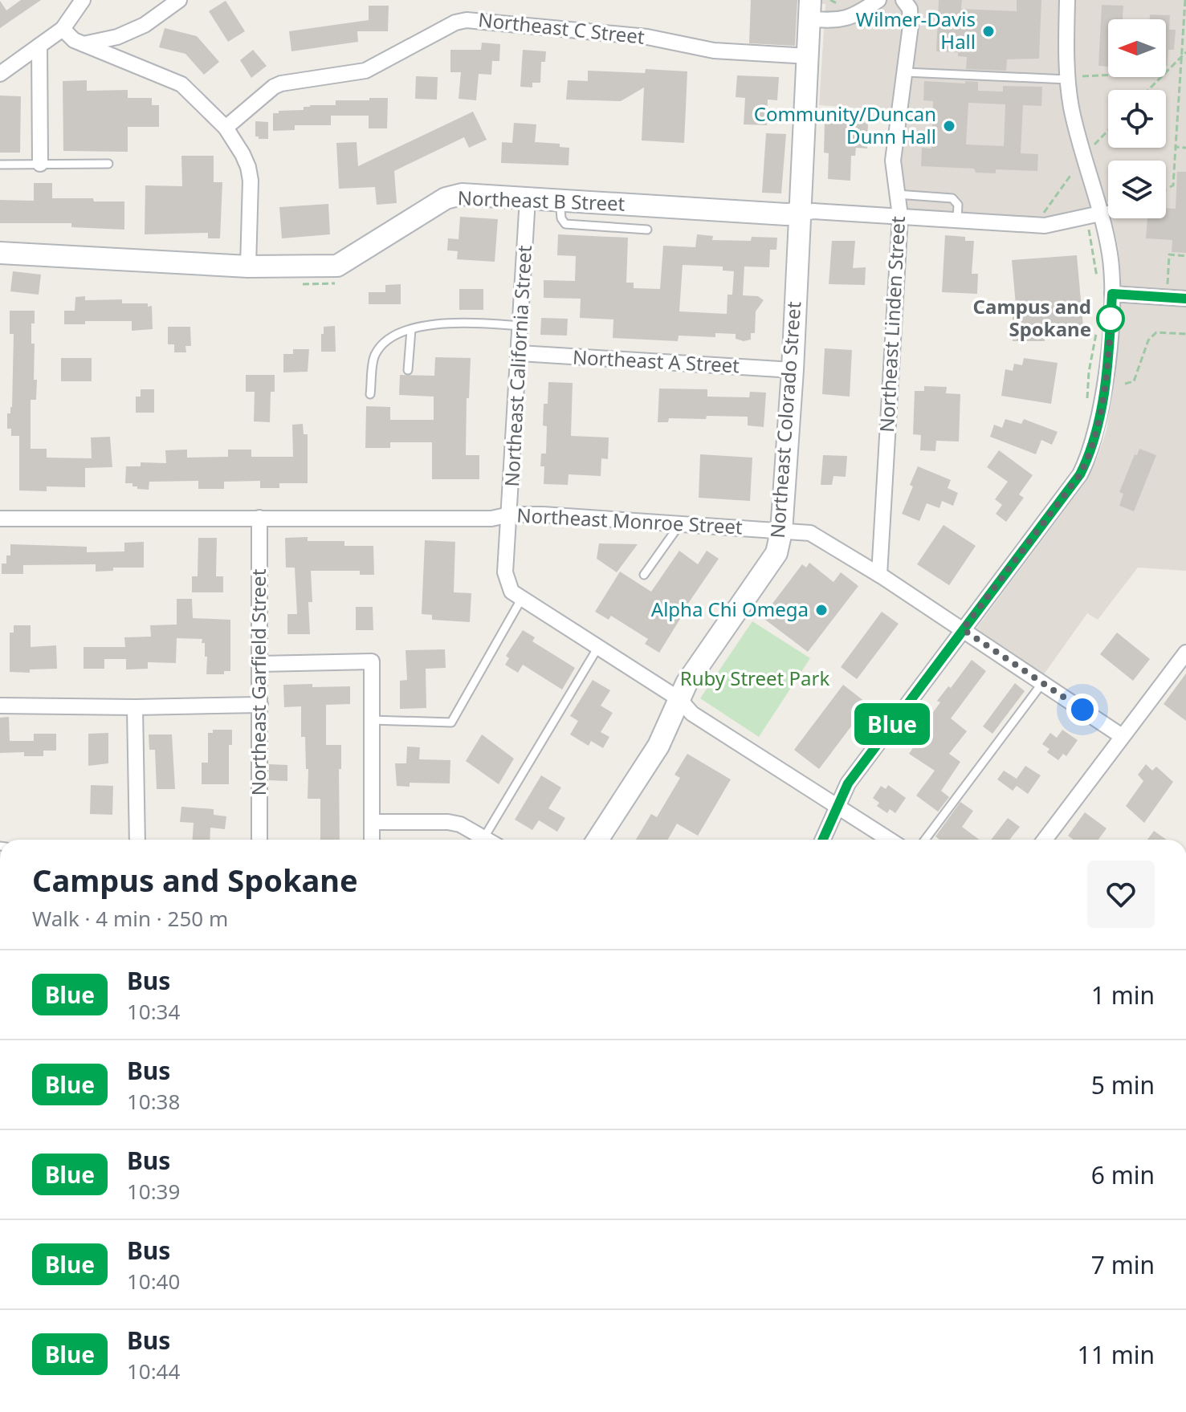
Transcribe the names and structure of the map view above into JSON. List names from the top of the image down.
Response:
{
  "streets": {
    "street": [
      "Northeast C Street",
      "Northeast B Street",
      "Northeast Linden Street",
      "Northeast A Street",
      "Northeast California Street",
      "Northeast Colorado Street",
      "Northeast Monroe Street",
      "Northeast Garfield Street"
    ]
  },
  "crossings": [
    ["Northeast C Street", "Northeast Colorado Street"],
    ["Northeast B Street", "Northeast Linden Street"],
    ["Northeast B Street", "Northeast California Street"],
    ["Northeast B Street", "Northeast Colorado Street"],
    ["Northeast Linden Street", "Northeast Monroe Street"],
    ["Northeast A Street", "Northeast California Street"],
    ["Northeast A Street", "Northeast Colorado Street"],
    ["Northeast California Street", "Northeast Monroe Street"],
    ["Northeast Colorado Street", "Northeast Monroe Street"],
    ["Northeast Monroe Street", "Northeast Garfield Street"]
  ],
  "parks": ["Ruby Street Park"],
  "places": [
    "Wilmer-Davis Hall",
    "Community/Duncan Dunn Hall",
    "Campus and Spokane",
    "Alpha Chi Omega"
  ],
  "lines": ["bus line Blue"],
  "north": "left",
  "page": {
    "on_map": "Blue",
    "heading": ["Campus and Spokane", "Walk · 4 min · 250 m"],
    "list": [
      {
        "mark": "Blue",
        "name": "Bus",
        "note": "10:34",
        "value": "1 min"
      },
      {
        "mark": "Blue",
        "name": "Bus",
        "note": "10:38",
        "value": "5 min"
      },
      {
        "mark": "Blue",
        "name": "Bus",
        "note": "10:39",
        "value": "6 min"
      },
      {
        "mark": "Blue",
        "name": "Bus",
        "note": "10:40",
        "value": "7 min"
      },
      {
        "mark": "Blue",
        "name": "Bus",
        "note": "10:44",
        "value": "11 min"
      }
    ]
  }
}
